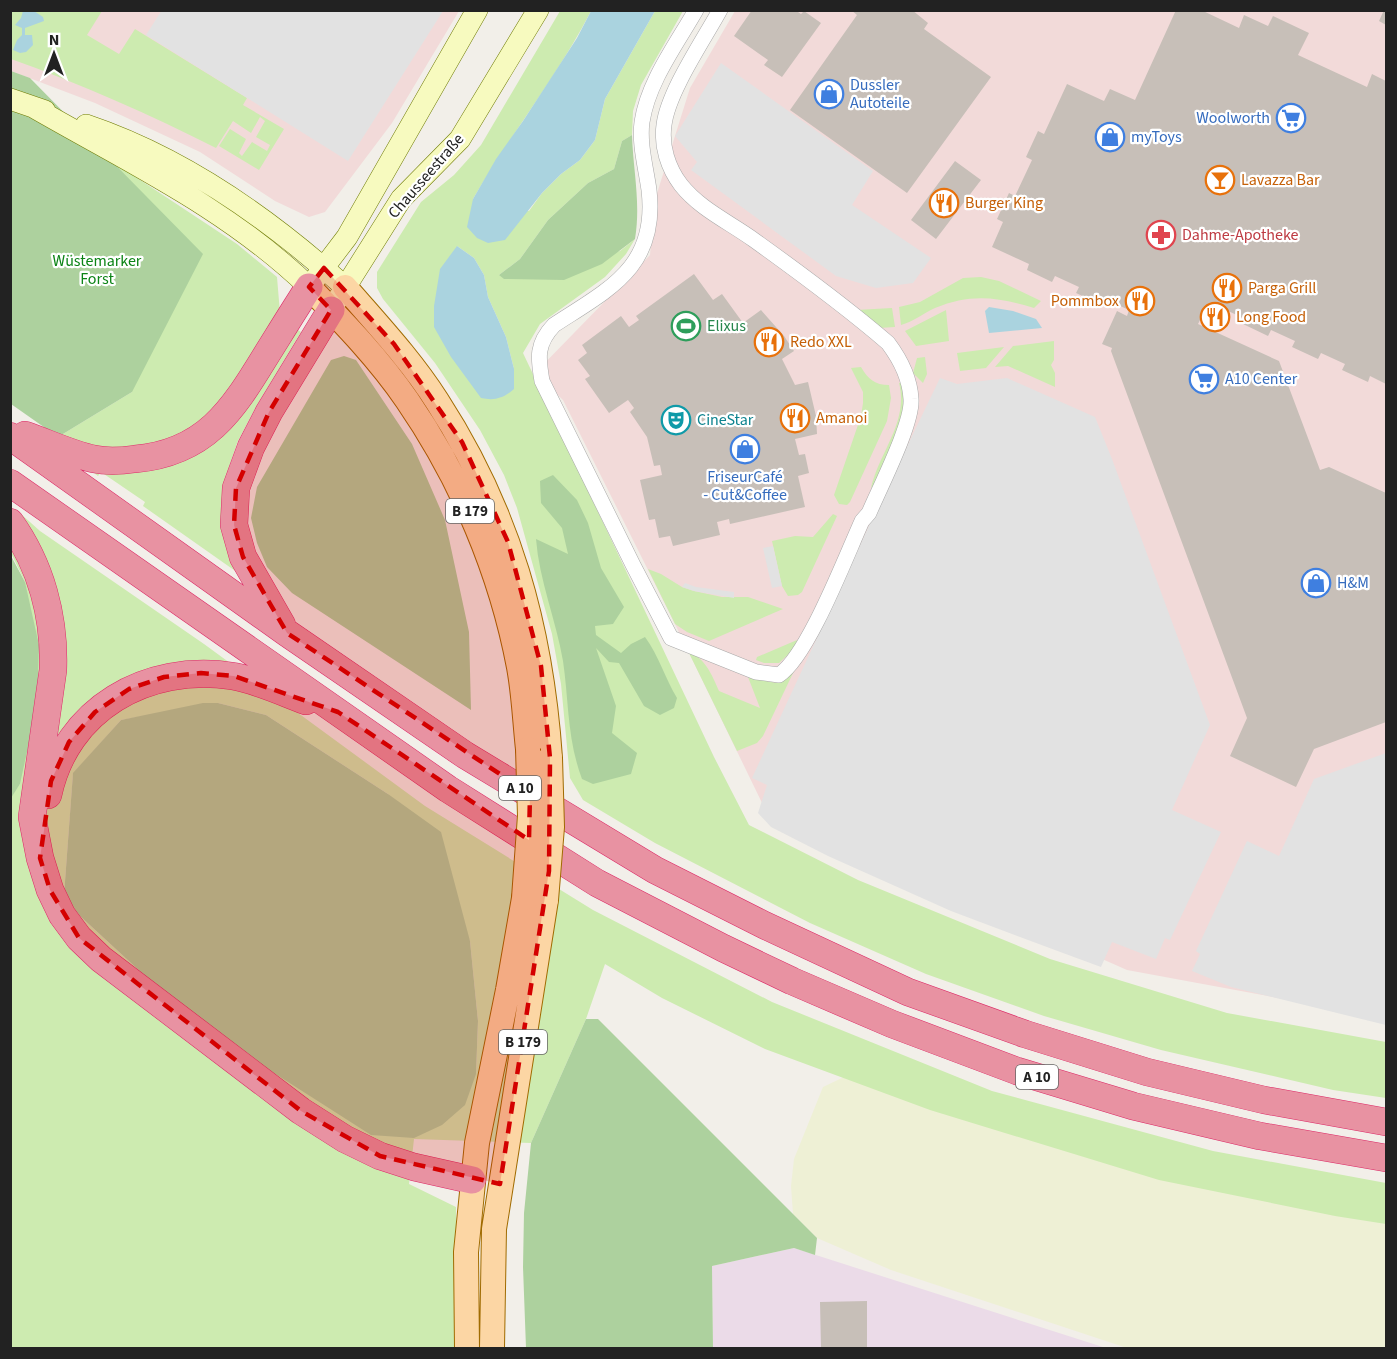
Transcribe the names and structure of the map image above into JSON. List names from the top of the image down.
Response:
{
  "streets": {
    "highway": ["A 10"],
    "main road": ["B 179"],
    "street": ["Chausseestraße"]
  },
  "crossings": [
    ["Chausseestraße", "B 179"]
  ],
  "parks": ["Wüstemarker Forst"],
  "places": {
    "shop": [
      "Dussler Autoteile",
      "myToys",
      "FriseurCafé - Cut&Coffee",
      "H&M"
    ],
    "supermarket": ["Woolworth", "A10 Center"],
    "bar": ["Lavazza Bar"],
    "restaurant": [
      "Burger King",
      "Parga Grill",
      "Pommbox",
      "Long Food",
      "Redo XXL",
      "Amanoi"
    ],
    "pharmacy": ["Dahme-Apotheke"],
    "sports": ["Elixus"],
    "theatre": ["CineStar"]
  },
  "north": "top"
}
